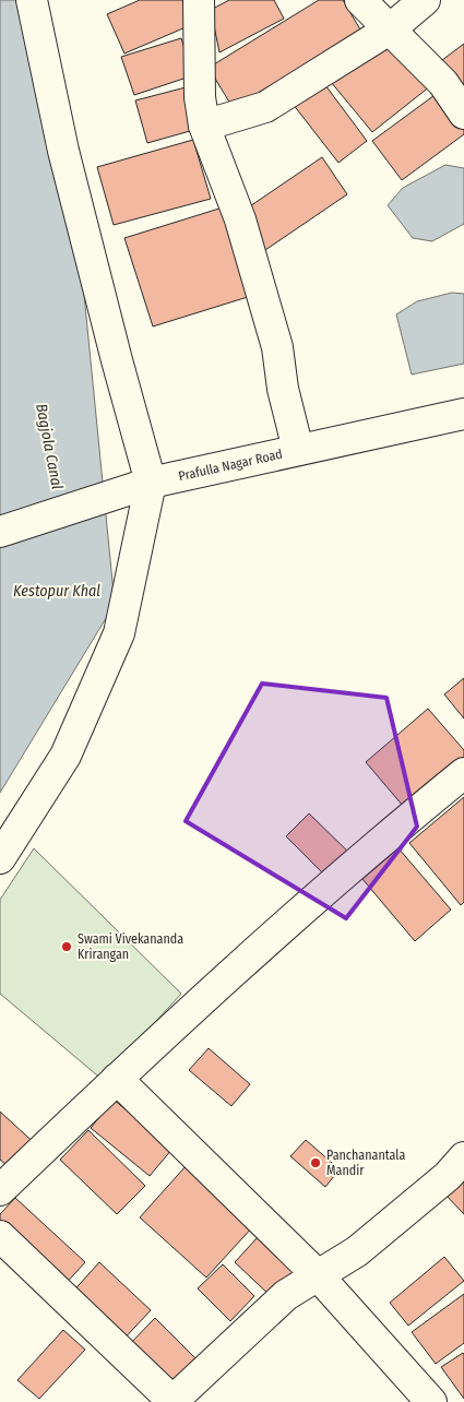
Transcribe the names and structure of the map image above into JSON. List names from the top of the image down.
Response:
{
  "streets": {
    "street": ["Prafulla Nagar Road"]
  },
  "water": ["Bagjola Canal", "Kestopur Khal"],
  "places": ["Swami Vivekananda Krirangan", "Panchanantala Mandir"]
}
